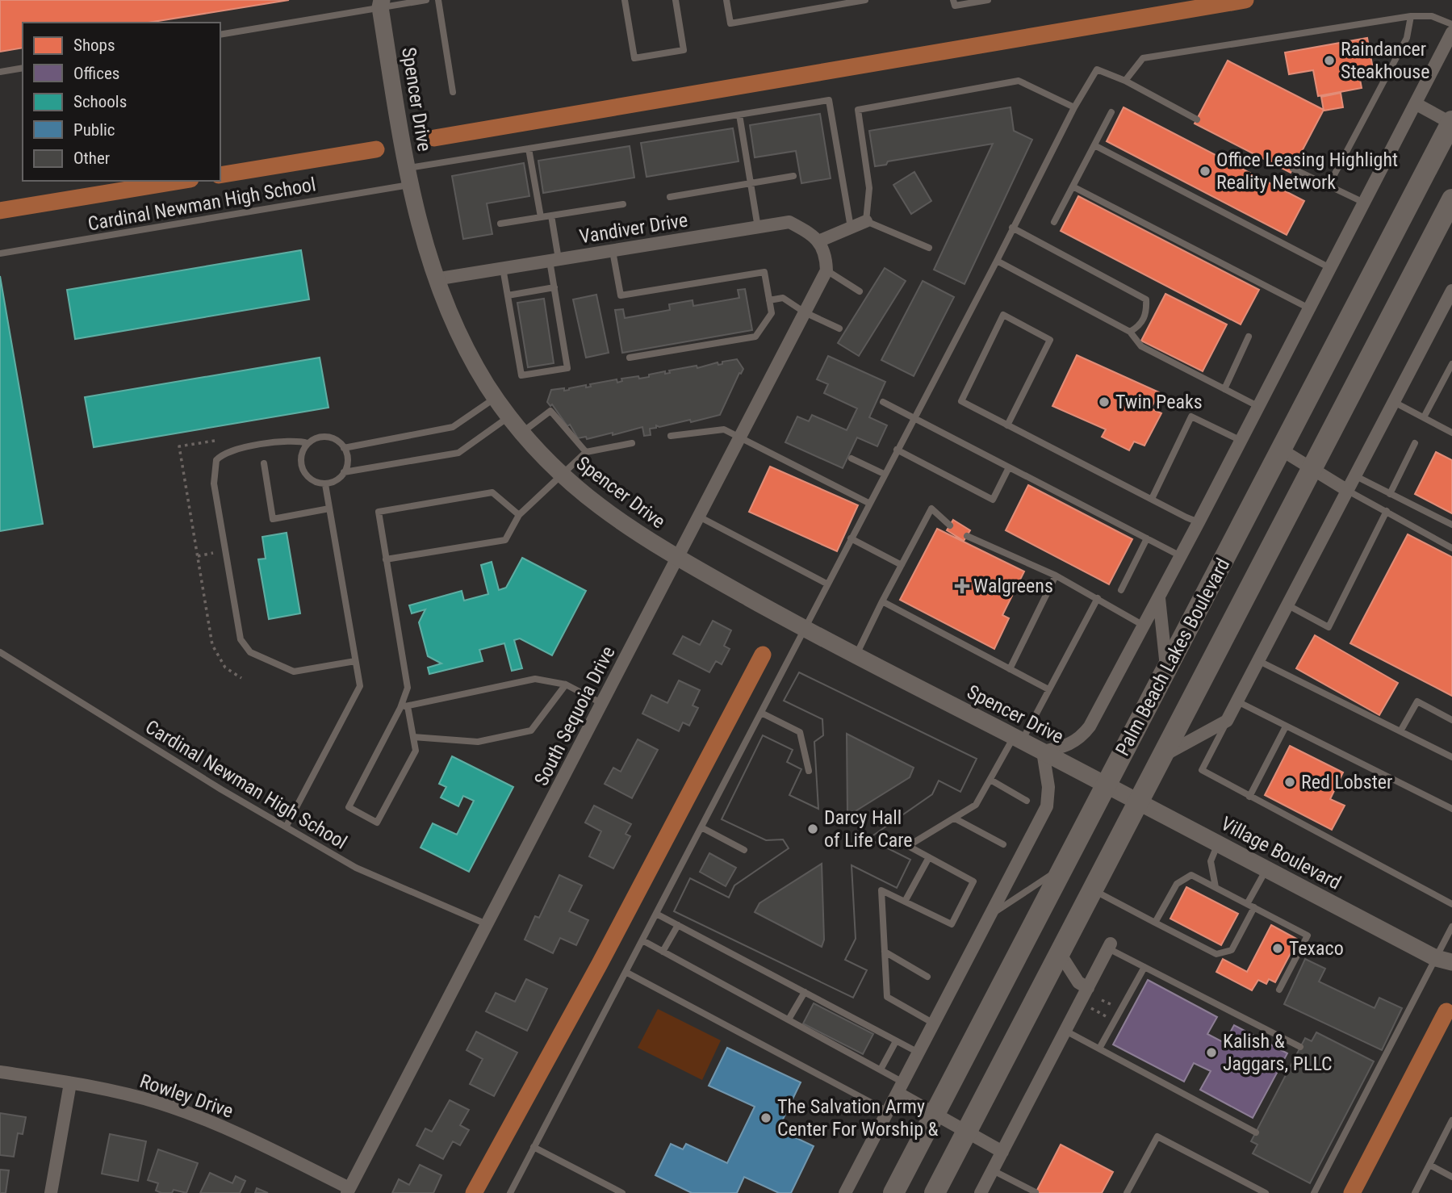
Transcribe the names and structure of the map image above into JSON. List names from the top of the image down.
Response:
{
  "streets": {
    "main road": ["Palm Beach Lakes Boulevard"],
    "street": [
      "Spencer Drive",
      "Vandiver Drive",
      "South Sequoia Drive",
      "Village Boulevard",
      "Rowley Drive"
    ],
    "lane": ["Cardinal Newman High School"]
  },
  "crossings": [
    ["Spencer Drive", "Cardinal Newman High School"],
    ["Spencer Drive", "Vandiver Drive"],
    ["Spencer Drive", "Palm Beach Lakes Boulevard"],
    ["Spencer Drive", "South Sequoia Drive"],
    ["Spencer Drive", "Village Boulevard"],
    ["Cardinal Newman High School", "South Sequoia Drive"],
    ["Vandiver Drive", "South Sequoia Drive"],
    ["Palm Beach Lakes Boulevard", "Village Boulevard"],
    ["South Sequoia Drive", "Rowley Drive"]
  ],
  "places": {
    "other": [
      "Raindancer Steakhouse",
      "Office Leasing Highlight Reality Network",
      "Twin Peaks",
      "Red Lobster",
      "Darcy Hall of Life Care",
      "Texaco",
      "Kalish & Jaggars, PLLC",
      "The Salvation Army Center For Worship &"
    ],
    "health": ["Walgreens"]
  },
  "legend": [
    "Shops",
    "Offices",
    "Schools",
    "Public",
    "Other"
  ]
}
